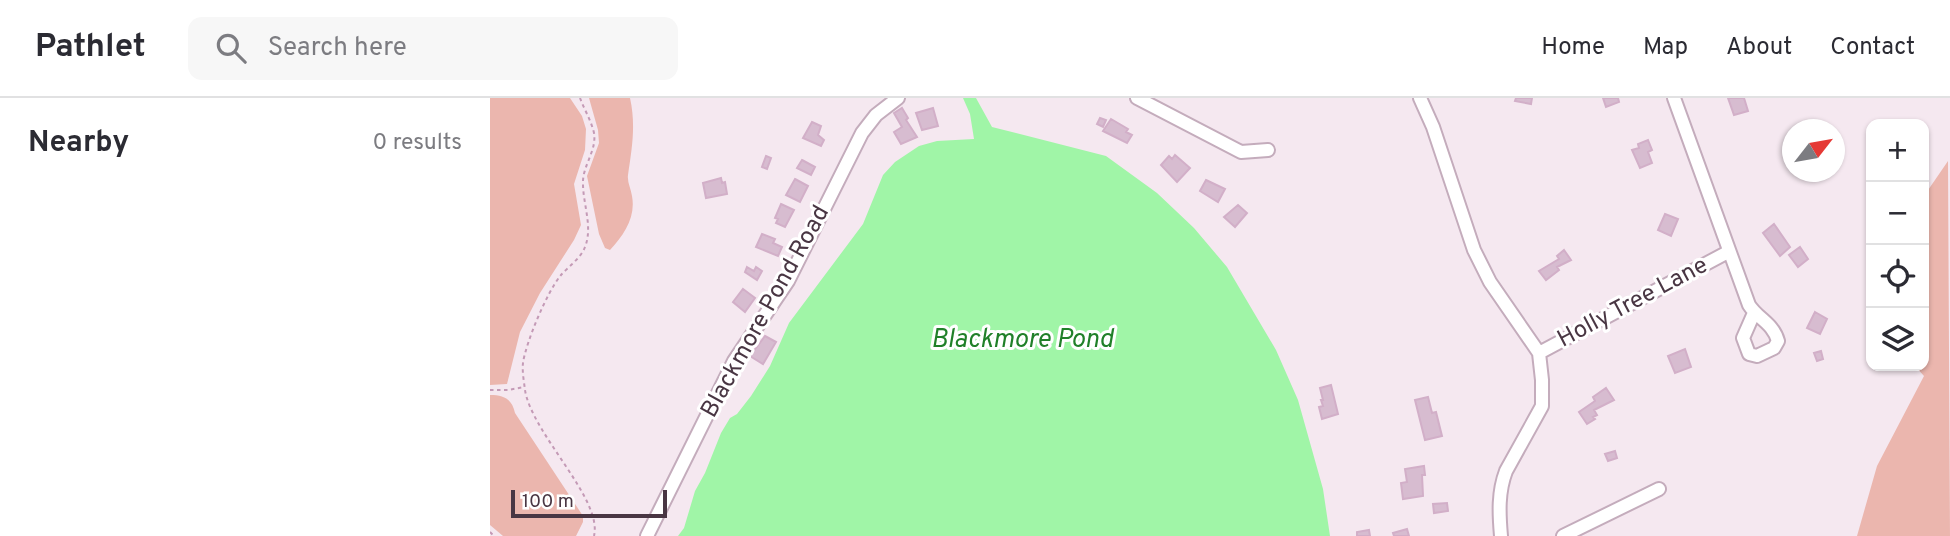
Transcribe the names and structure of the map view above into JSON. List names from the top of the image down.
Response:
{
  "streets": {
    "street": ["Holly Tree Lane", "Blackmore Pond Road"]
  },
  "water": ["Blackmore Pond"],
  "scale_bar": "100 m",
  "north": "top right",
  "page": {
    "header": "Pathlet",
    "search": "Search here",
    "nav": [
      "Home",
      "Map",
      "About",
      "Contact"
    ],
    "heading": ["Nearby", "0 results"],
    "map_buttons": ["+", "−"],
    "scale": "100 m"
  }
}
